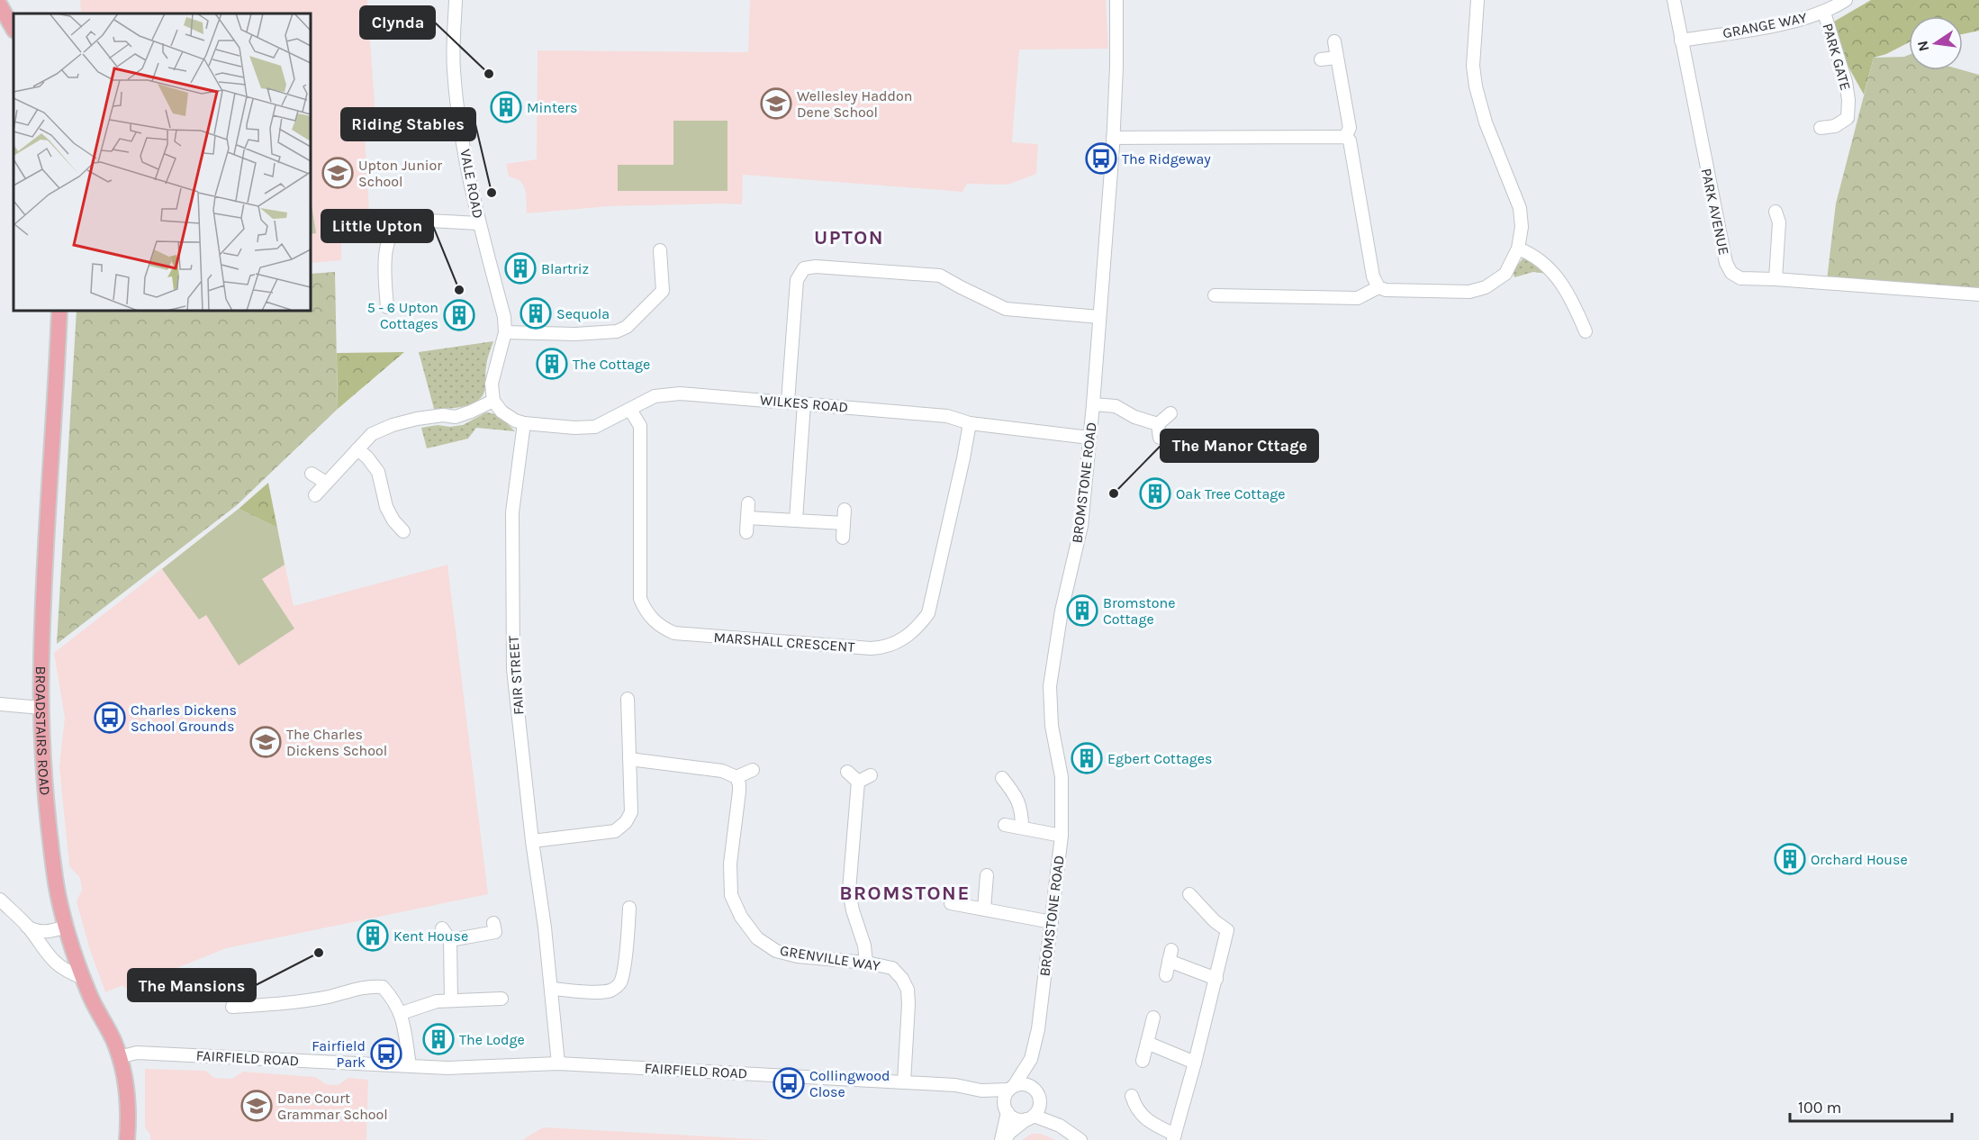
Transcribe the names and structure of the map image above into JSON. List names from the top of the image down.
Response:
{
  "streets": {
    "main road": ["BROADSTAIRS ROAD"],
    "street": [
      "GRANGE WAY",
      "PARK GATE",
      "VALE ROAD",
      "PARK AVENUE",
      "WILKES ROAD",
      "BROMSTONE ROAD",
      "MARSHALL CRESCENT",
      "FAIR STREET",
      "GRENVILLE WAY",
      "FAIRFIELD ROAD"
    ]
  },
  "crossings": [
    ["GRANGE WAY", "PARK GATE"],
    ["GRANGE WAY", "PARK AVENUE"],
    ["WILKES ROAD", "BROMSTONE ROAD"],
    ["WILKES ROAD", "MARSHALL CRESCENT"],
    ["WILKES ROAD", "FAIR STREET"],
    ["BROMSTONE ROAD", "FAIRFIELD ROAD"],
    ["FAIR STREET", "FAIRFIELD ROAD"],
    ["BROADSTAIRS ROAD", "FAIRFIELD ROAD"],
    ["GRENVILLE WAY", "FAIRFIELD ROAD"]
  ],
  "districts": ["UPTON", "BROMSTONE"],
  "places": {
    "other": [
      "Clynda",
      "Riding Stables",
      "Little Upton",
      "The Manor Cttage",
      "The Mansions"
    ],
    "school or university": [
      "Wellesley Haddon Dene School",
      "Upton Junior School",
      "The Charles Dickens School",
      "Dane Court Grammar School"
    ],
    "building": [
      "Minters",
      "Blartriz",
      "Sequola",
      "5 - 6 Upton Cottages",
      "The Cottage",
      "Oak Tree Cottage",
      "Bromstone Cottage",
      "Egbert Cottages",
      "Orchard House",
      "Kent House",
      "The Lodge"
    ],
    "bus stop": [
      "The Ridgeway",
      "Charles Dickens School Grounds",
      "Fairfield Park",
      "Collingwood Close"
    ]
  },
  "scale_bar": "100 m",
  "north": "left"
}
